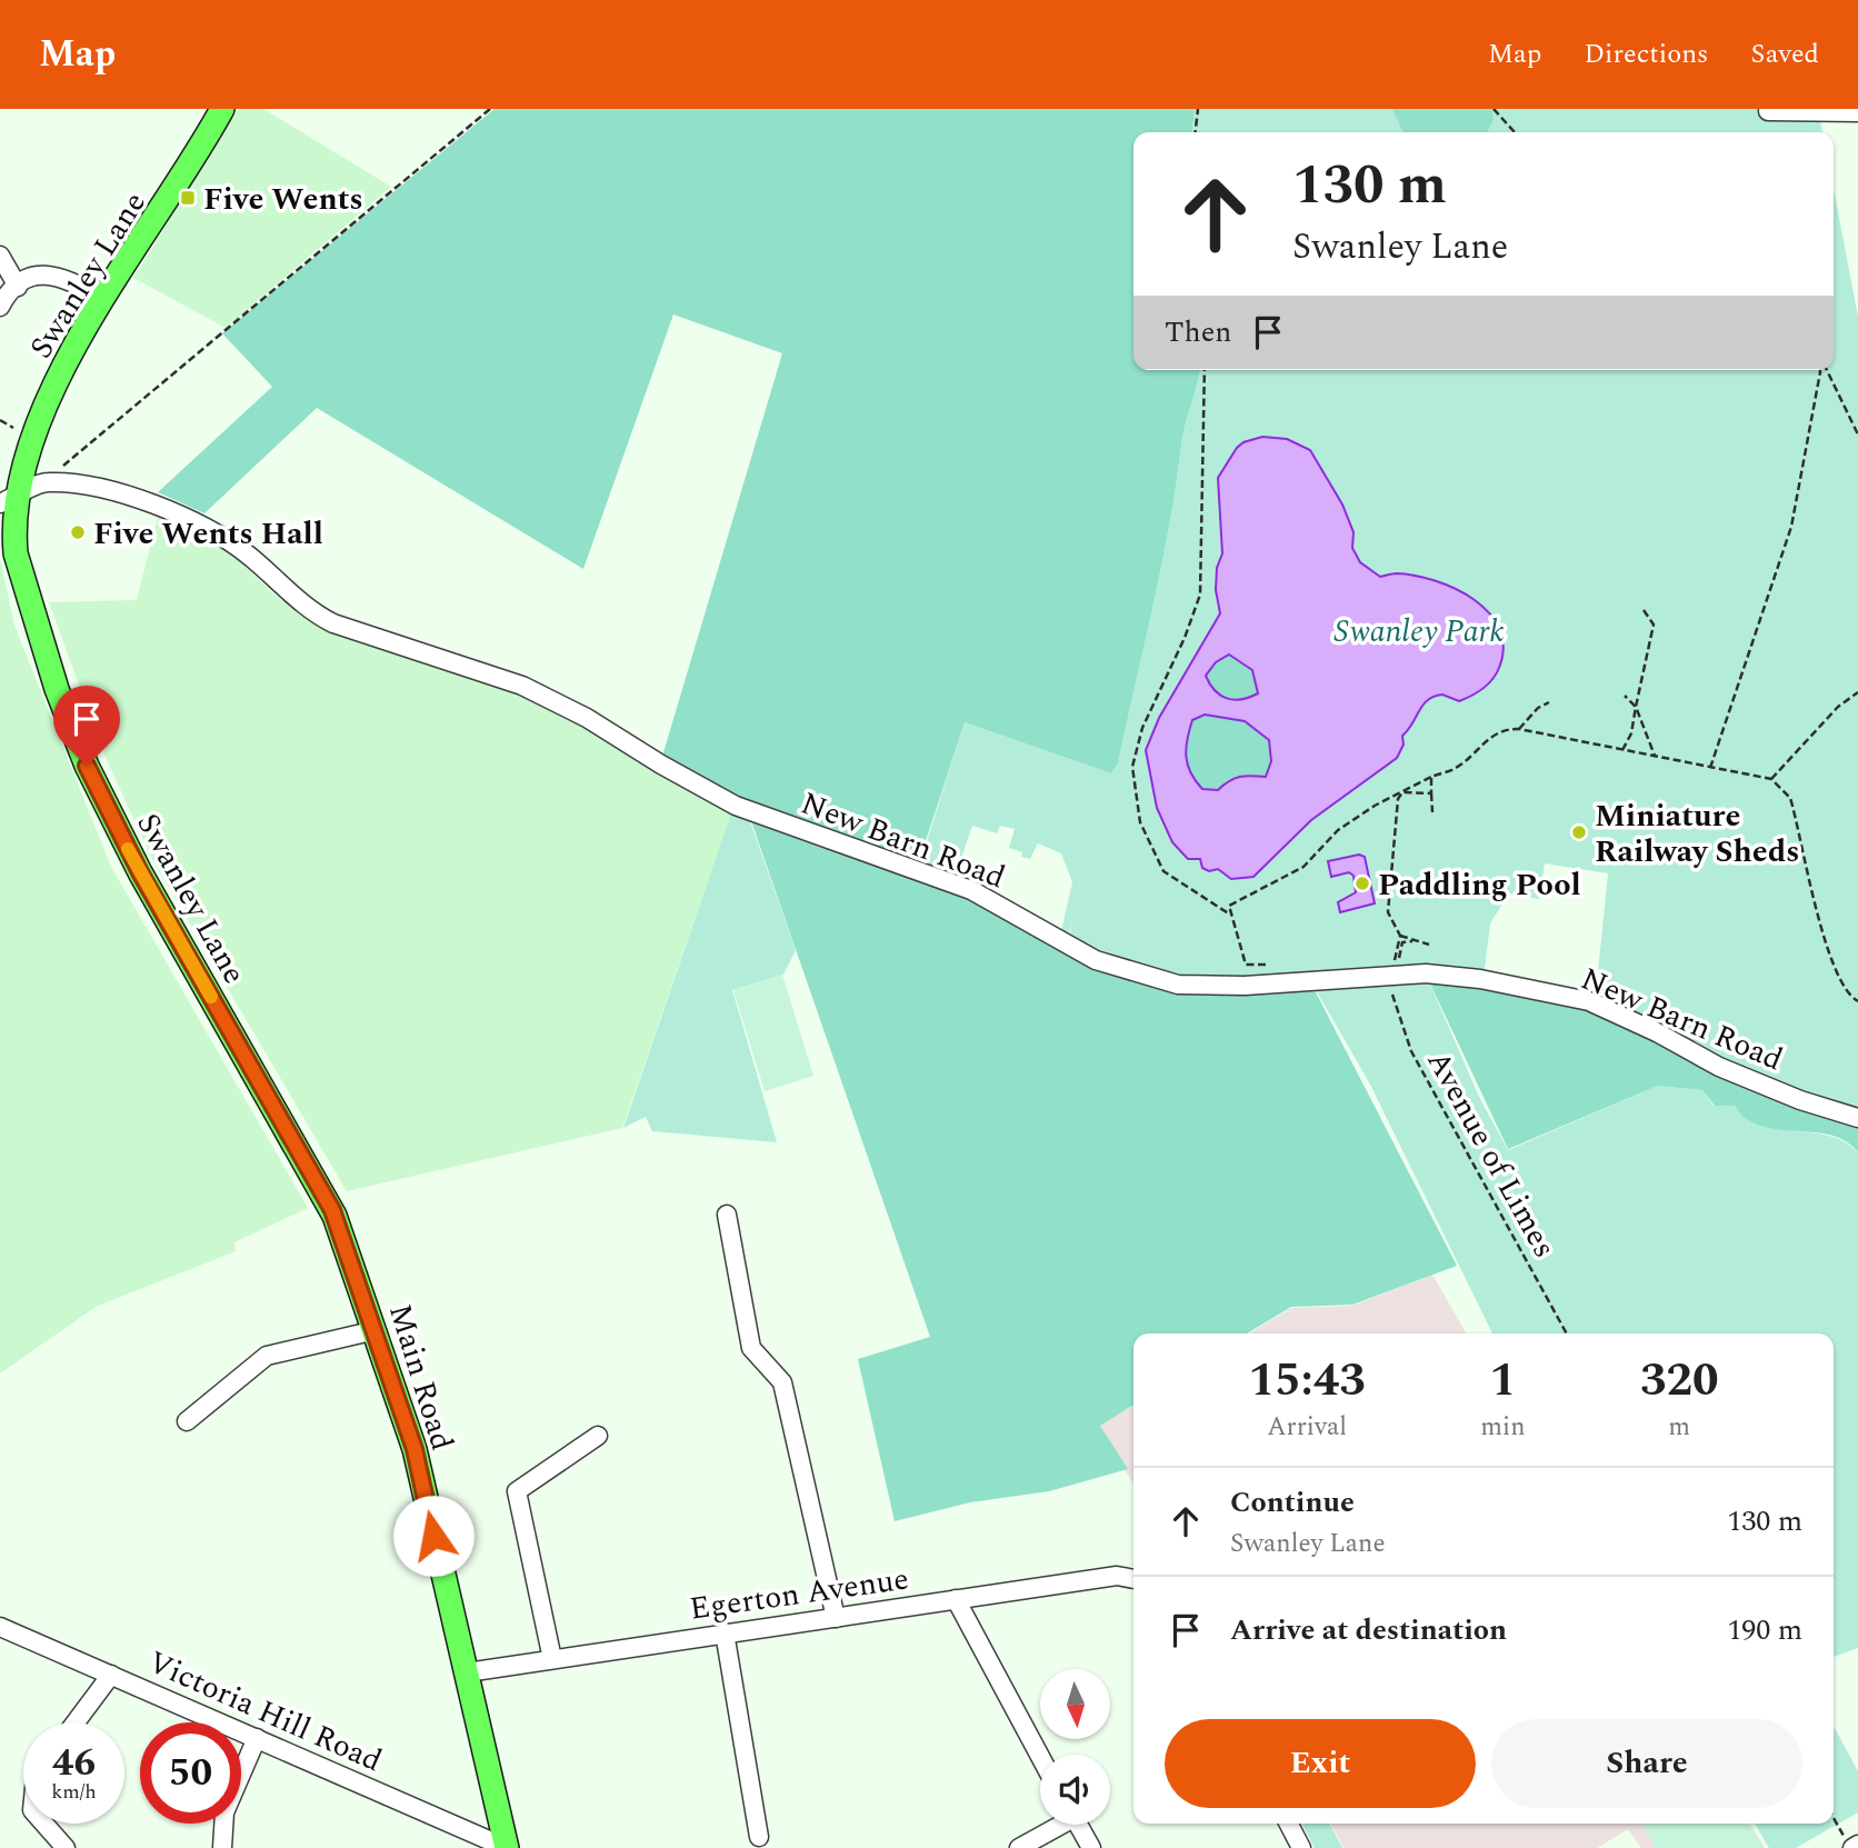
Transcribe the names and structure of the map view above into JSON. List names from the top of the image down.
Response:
{
  "streets": {
    "main road": ["Swanley Lane", "Main Road"],
    "street": ["New Barn Road", "Egerton Avenue", "Victoria Hill Road"],
    "path": ["Avenue of Limes"]
  },
  "crossings": [
    ["Swanley Lane", "New Barn Road"],
    ["Swanley Lane", "Main Road"],
    ["Main Road", "Egerton Avenue"],
    ["Main Road", "Victoria Hill Road"]
  ],
  "parks": ["Swanley Park"],
  "places": {
    "transit": ["Five Wents"],
    "other": ["Five Wents Hall", "Miniature Railway Sheds", "Paddling Pool"]
  },
  "north": "bottom",
  "page": {
    "header": "Map",
    "nav": ["Map", "Directions", "Saved"],
    "turn": ["130 m", "Swanley Lane"],
    "then": "Then",
    "eta": [
      "15:43",
      "Arrival",
      "1",
      "min",
      "320",
      "m"
    ],
    "list": [
      {
        "name": "Continue",
        "note": "Swanley Lane",
        "value": "130 m"
      },
      {
        "name": "Arrive at destination",
        "value": "190 m"
      }
    ],
    "buttons": ["Exit", "Share"],
    "speed": "46 km/h",
    "limit": "50"
  }
}
